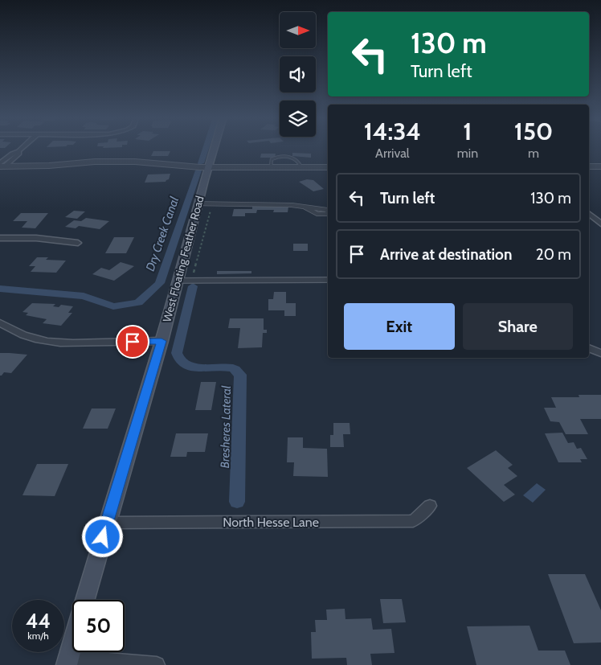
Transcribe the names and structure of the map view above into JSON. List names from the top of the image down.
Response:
{
  "streets": {
    "main road": ["West Floating Feather Road"],
    "street": ["North Hesse Lane"]
  },
  "crossings": [
    ["West Floating Feather Road", "North Hesse Lane"]
  ],
  "water": ["Dry Creek Canal", "Bresheres Lateral"],
  "north": "right",
  "page": {
    "turn": ["130 m", "Turn left"],
    "eta": [
      "14:34",
      "Arrival",
      "1",
      "min",
      "150",
      "m"
    ],
    "list": [
      {
        "name": "Turn left",
        "value": "130 m"
      },
      {
        "name": "Arrive at destination",
        "value": "20 m"
      }
    ],
    "buttons": ["Exit", "Share"],
    "speed": "44 km/h",
    "limit": "50"
  }
}
